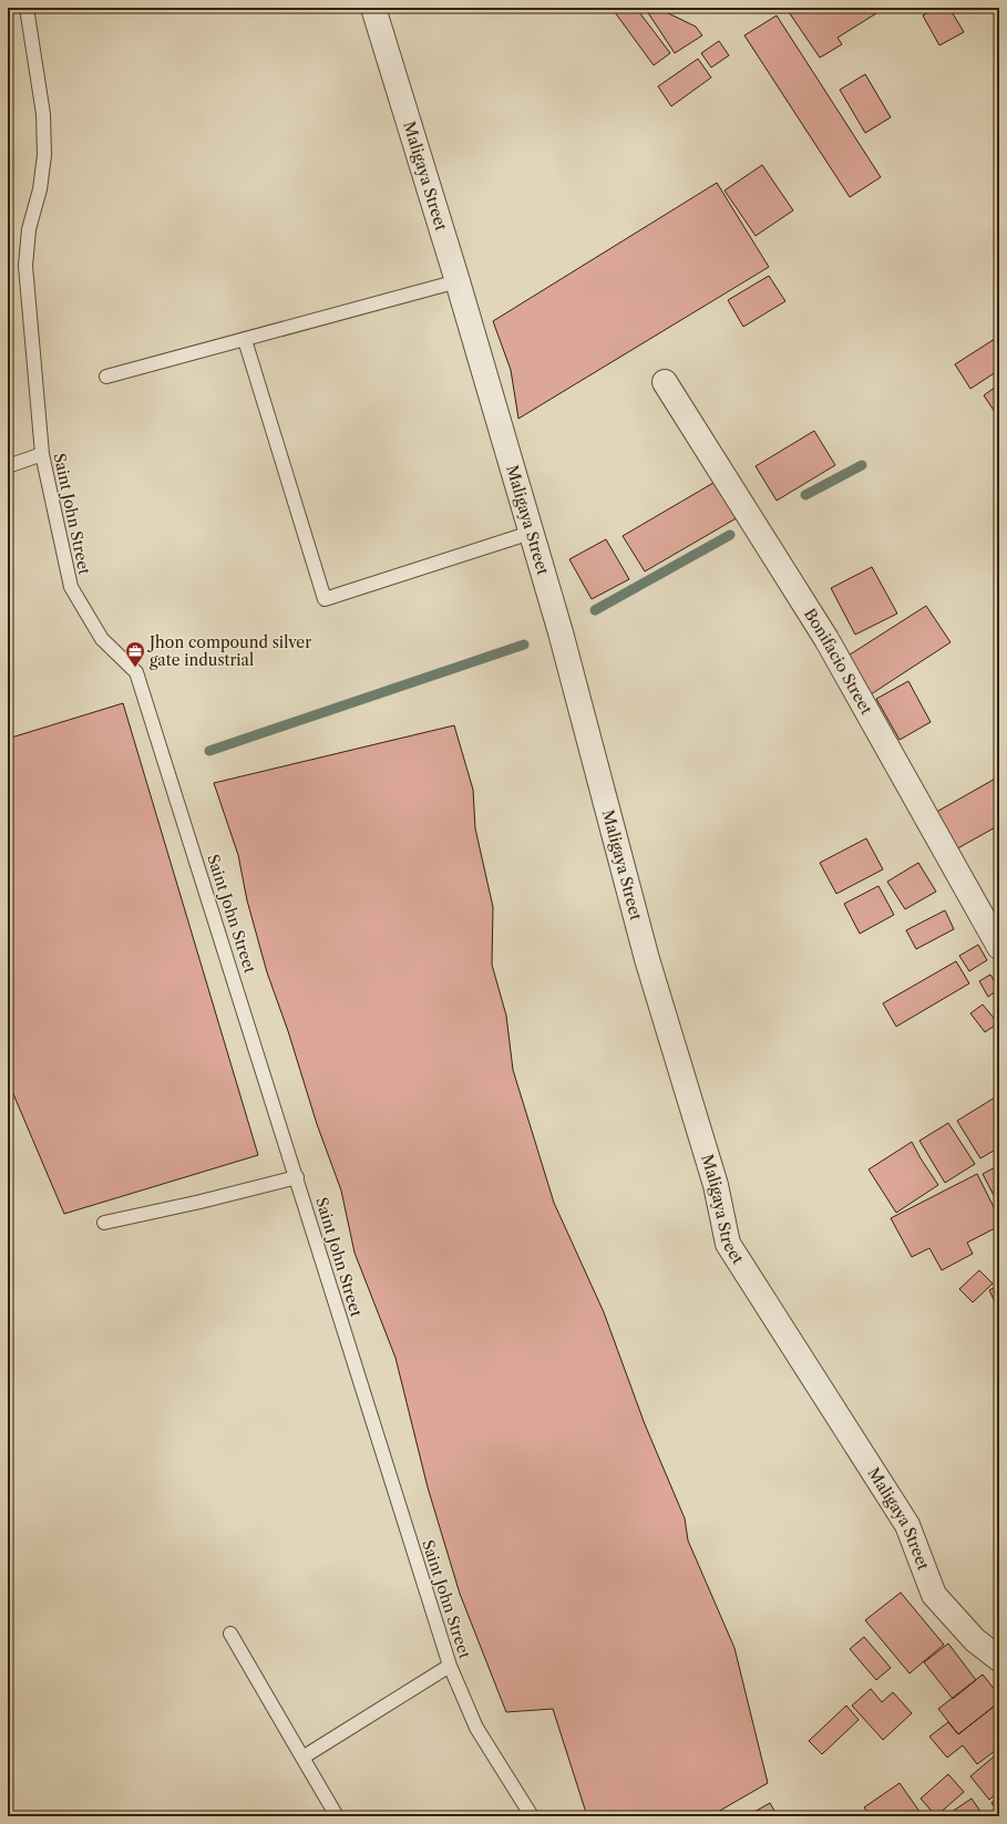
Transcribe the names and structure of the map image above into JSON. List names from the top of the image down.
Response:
{
  "streets": {
    "street": ["Maligaya Street", "Bonifacio Street"],
    "lane": ["Saint John Street"]
  },
  "places": {
    "office": ["Jhon compound silver gate industrial"]
  }
}
